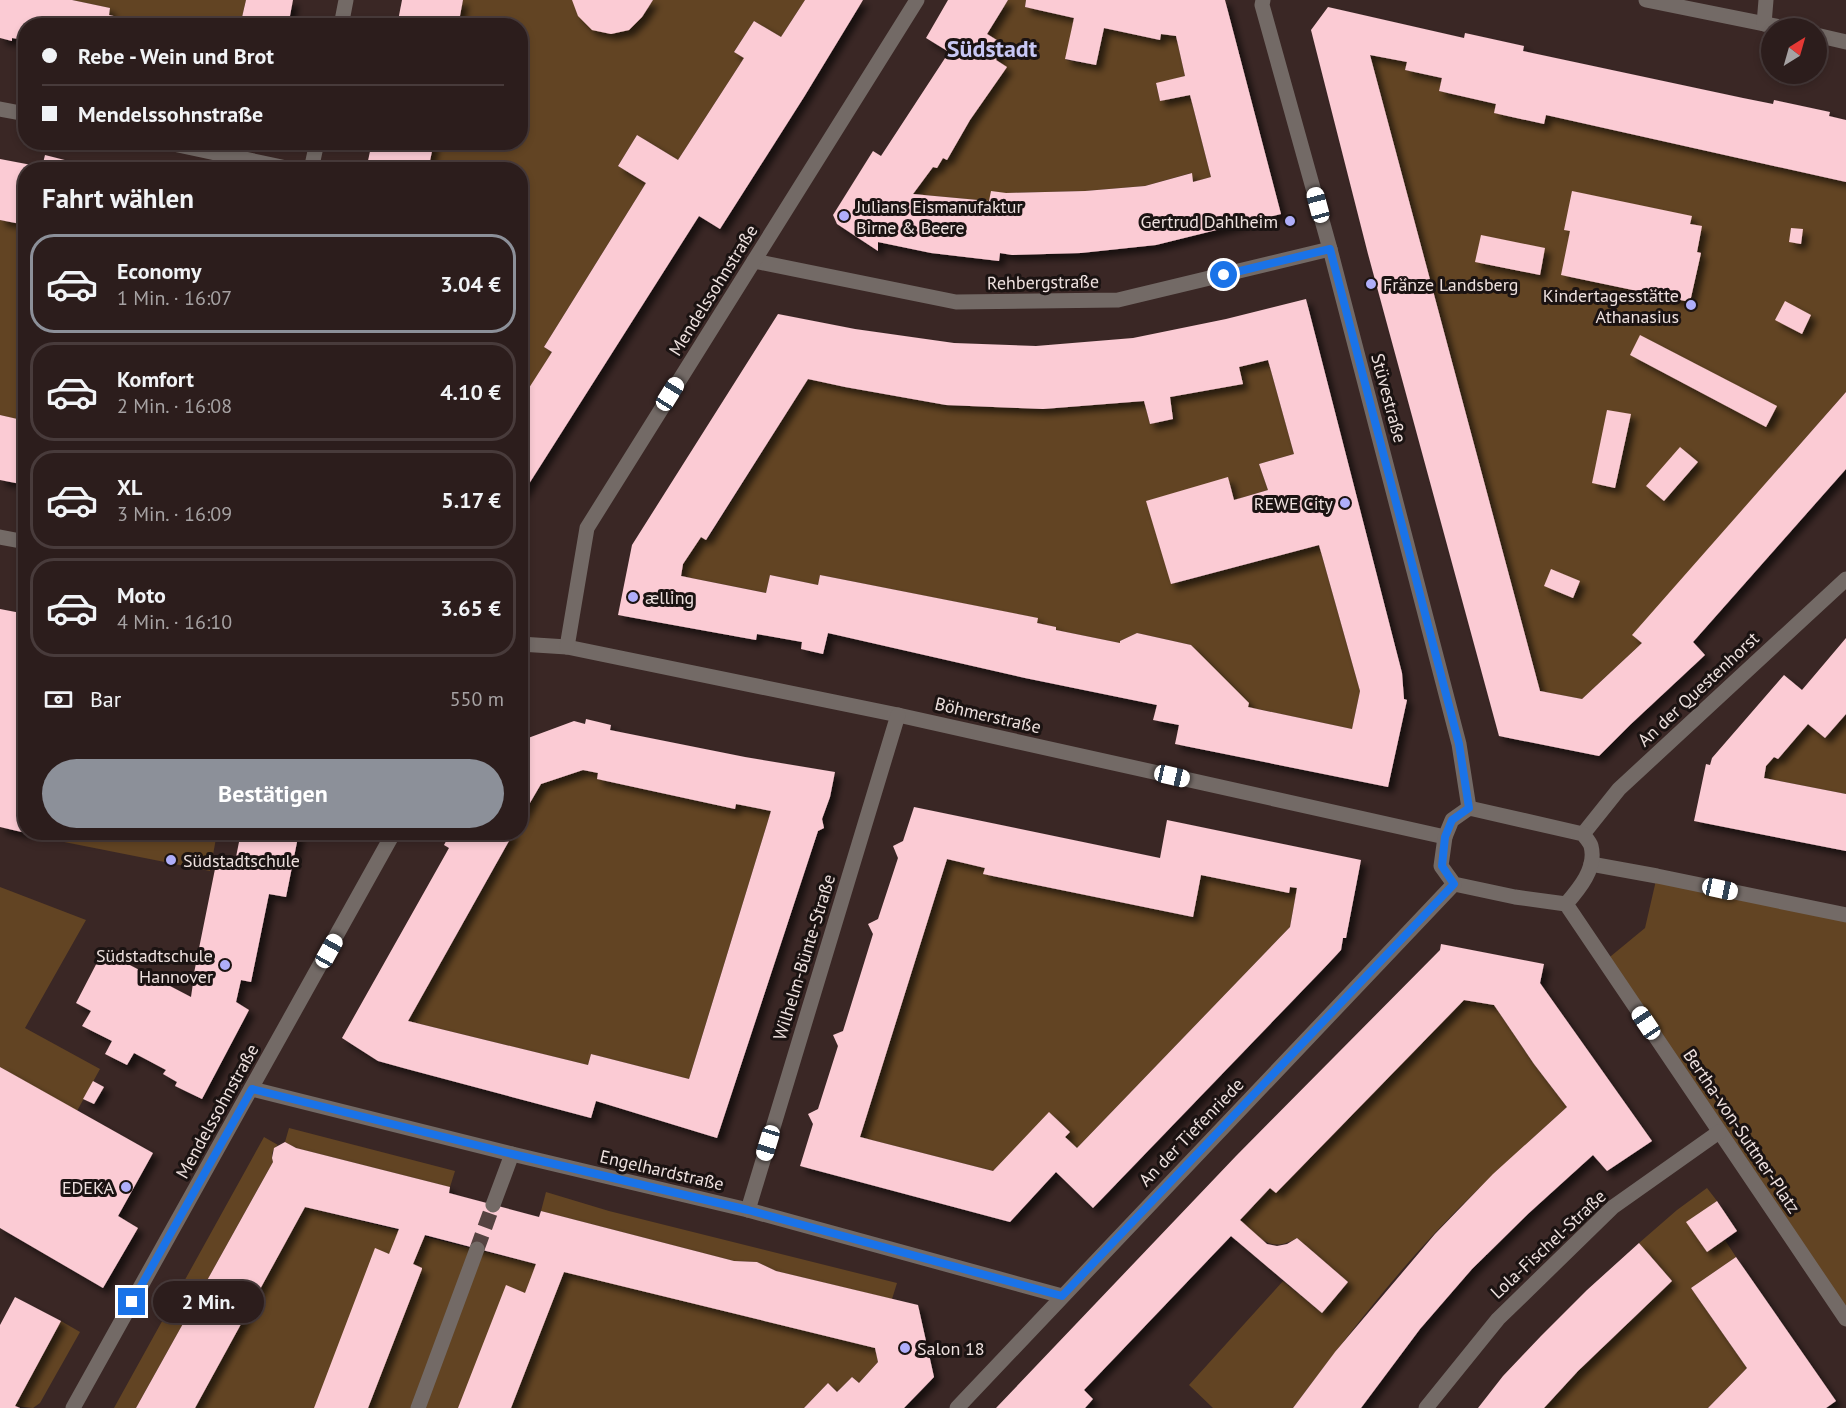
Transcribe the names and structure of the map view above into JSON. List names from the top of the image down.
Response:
{
  "streets": {
    "street": [
      "Rehbergstraße",
      "Mendelssohnstraße",
      "Stüvestraße",
      "An der Questenhorst",
      "Böhmerstraße",
      "Wilhelm-Bünte-Straße",
      "Bertha-von-Suttner-Platz",
      "An der Tiefenriede",
      "Engelhardstraße",
      "Lola-Fischel-Straße"
    ]
  },
  "crossings": [
    ["Rehbergstraße", "Mendelssohnstraße"],
    ["Rehbergstraße", "Stüvestraße"],
    ["Mendelssohnstraße", "Böhmerstraße"],
    ["Mendelssohnstraße", "Engelhardstraße"],
    ["Böhmerstraße", "Wilhelm-Bünte-Straße"],
    ["Wilhelm-Bünte-Straße", "Engelhardstraße"],
    ["Bertha-von-Suttner-Platz", "Lola-Fischel-Straße"],
    ["An der Tiefenriede", "Engelhardstraße"]
  ],
  "districts": ["Südstadt"],
  "places": [
    "Julians Eismanufaktur Birne & Beere",
    "Gertrud Dahlheim",
    "Fränze Landsberg",
    "Kindertagesstätte Athanasius",
    "REWE City",
    "ælling",
    "Südstadtschule",
    "Südstadtschule Hannover",
    "EDEKA",
    "Salon 18"
  ],
  "north": "top right",
  "page": {
    "banner": ["Rebe - Wein und Brot", "Mendelssohnstraße"],
    "heading": "Fahrt wählen",
    "list": [
      {
        "name": "Economy",
        "note": "1 Min. · 16:07",
        "value": "3.04 €"
      },
      {
        "name": "Komfort",
        "note": "2 Min. · 16:08",
        "value": "4.10 €"
      },
      {
        "name": "XL",
        "note": "3 Min. · 16:09",
        "value": "5.17 €"
      },
      {
        "name": "Moto",
        "note": "4 Min. · 16:10",
        "value": "3.65 €"
      }
    ],
    "pay": ["Bar", "550 m"],
    "buttons": "Bestätigen",
    "bubble": "2 Min."
  }
}
